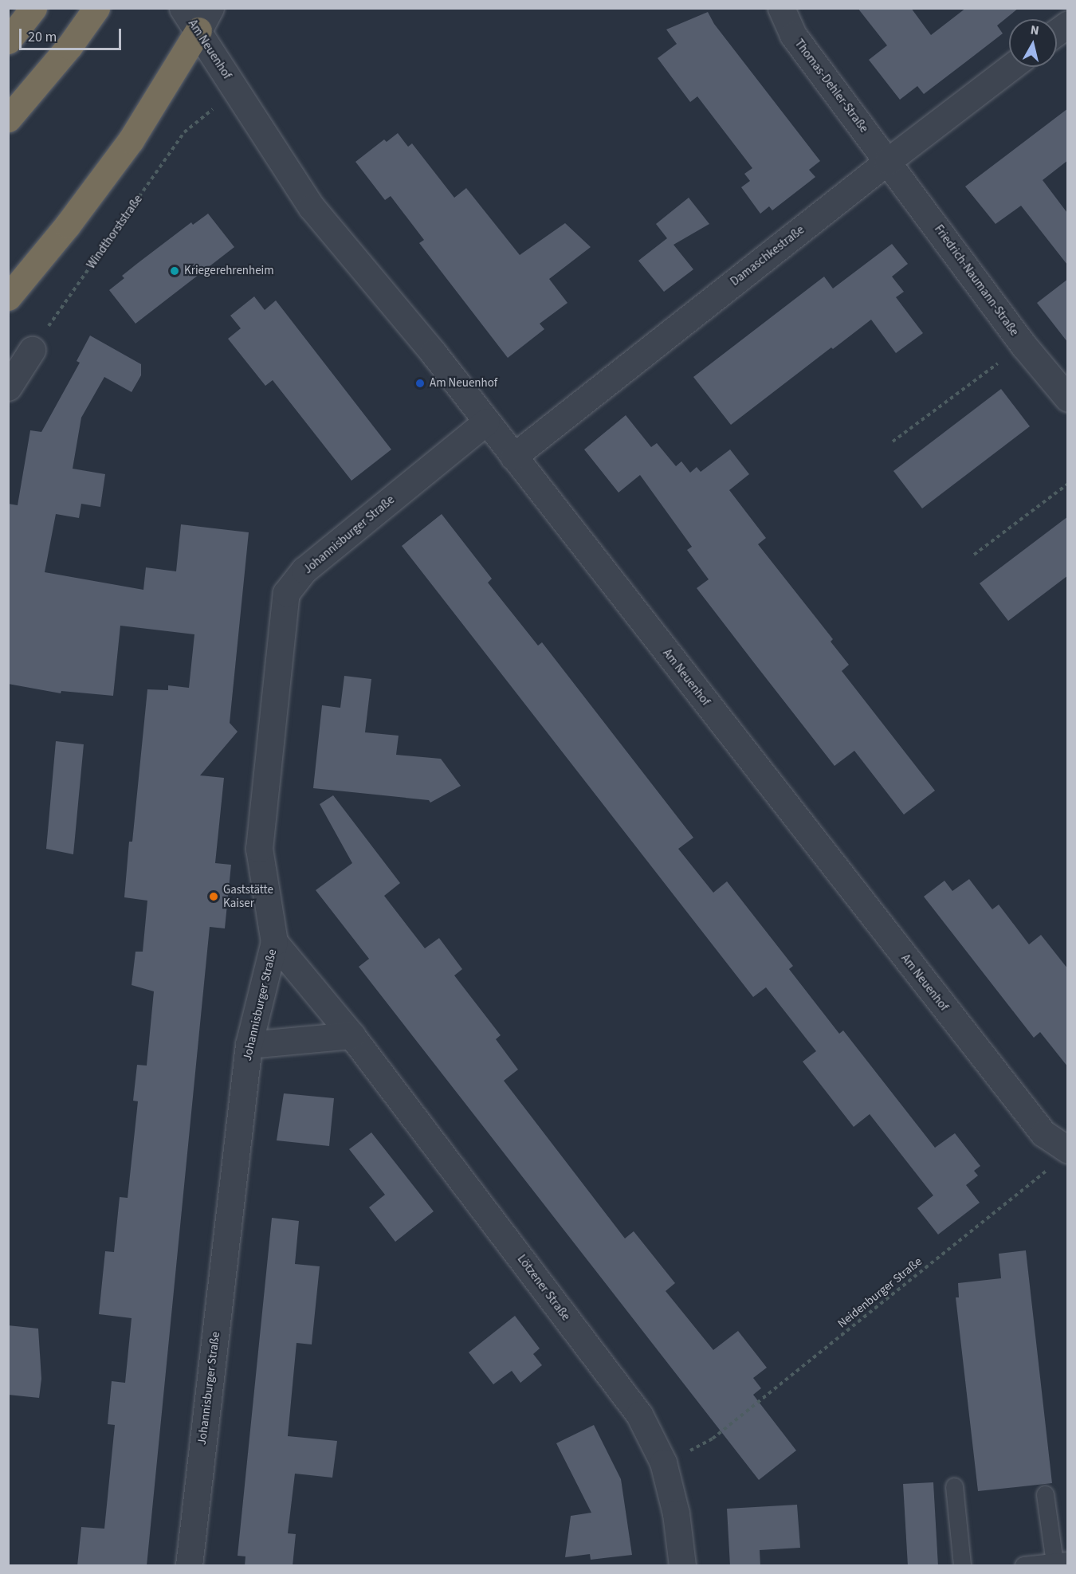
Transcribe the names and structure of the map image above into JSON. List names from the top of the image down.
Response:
{
  "streets": {
    "street": [
      "Am Neuenhof",
      "Thomas-Dehler-Straße",
      "Damaschkestraße",
      "Friedrich-Naumann-Straße",
      "Johannisburger Straße",
      "Lötzener Straße"
    ],
    "path": ["Windthorststraße", "Neidenburger Straße"]
  },
  "crossings": [
    ["Am Neuenhof", "Windthorststraße"],
    ["Am Neuenhof", "Damaschkestraße"],
    ["Am Neuenhof", "Johannisburger Straße"],
    ["Am Neuenhof", "Neidenburger Straße"],
    ["Thomas-Dehler-Straße", "Damaschkestraße"],
    ["Thomas-Dehler-Straße", "Friedrich-Naumann-Straße"],
    ["Damaschkestraße", "Friedrich-Naumann-Straße"],
    ["Johannisburger Straße", "Lötzener Straße"]
  ],
  "places": ["Kriegerehrenheim", "Am Neuenhof", "Gaststätte Kaiser"],
  "scale_bar": "20 m",
  "north": "top"
}
